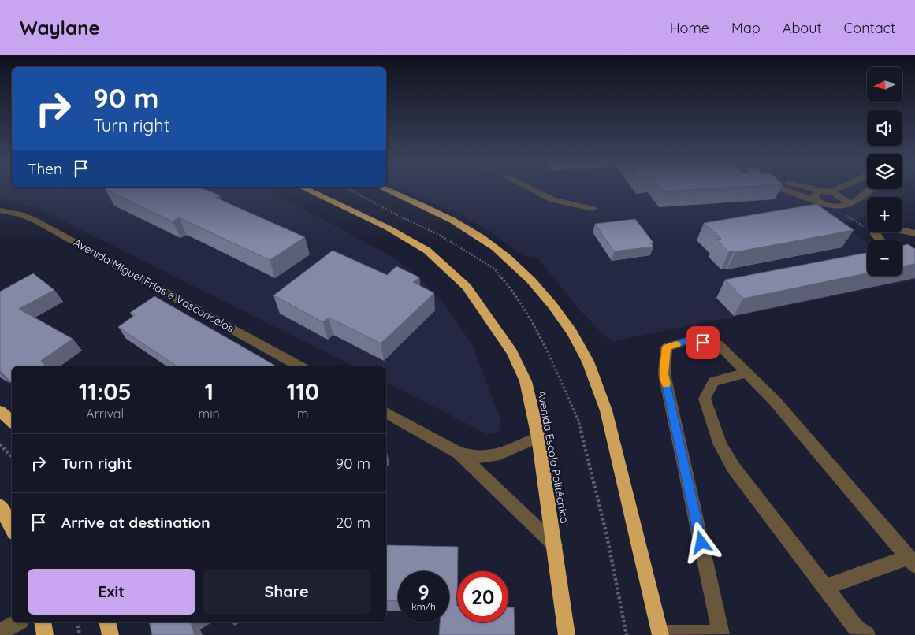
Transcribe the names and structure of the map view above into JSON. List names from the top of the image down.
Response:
{
  "streets": {
    "highway": ["Avenida Escola Politécnica"],
    "street": ["Avenida Miguel Frias e Vasconcelos"]
  },
  "north": "left",
  "page": {
    "header": "Waylane",
    "nav": [
      "Home",
      "Map",
      "About",
      "Contact"
    ],
    "map_buttons": ["+", "−"],
    "turn": ["90 m", "Turn right"],
    "then": "Then",
    "eta": [
      "11:05",
      "Arrival",
      "1",
      "min",
      "110",
      "m"
    ],
    "list": [
      {
        "name": "Turn right",
        "value": "90 m"
      },
      {
        "name": "Arrive at destination",
        "value": "20 m"
      }
    ],
    "buttons": ["Exit", "Share"],
    "speed": "9 km/h",
    "limit": "20"
  }
}
